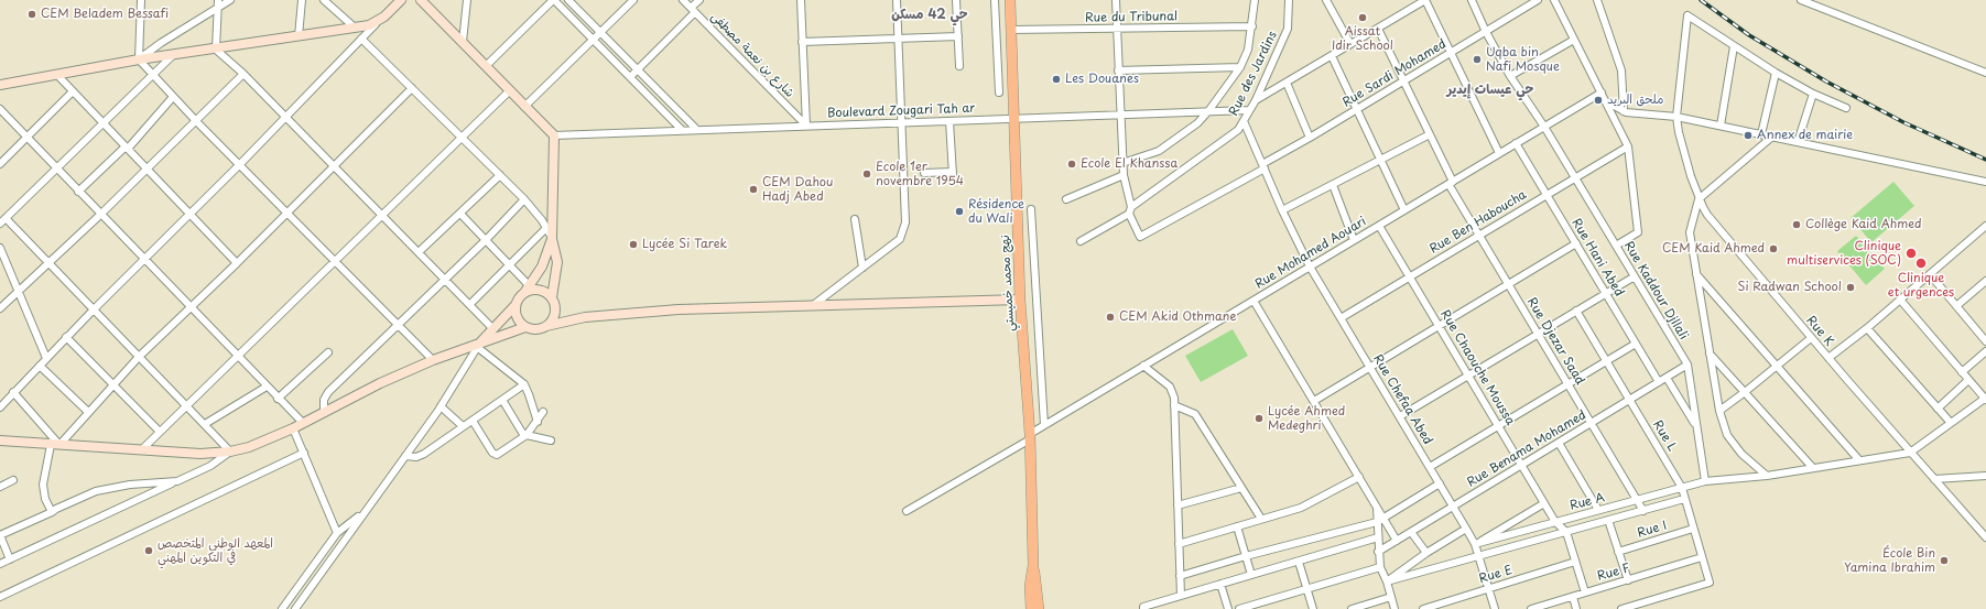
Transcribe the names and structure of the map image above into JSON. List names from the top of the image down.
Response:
{
  "streets": {
    "main road": ["نهج محمد خميستي"],
    "street": [
      "Rue du Tribunal",
      "شارع بن نعمة مصطفى",
      "Rue des Jardins",
      "Rue Sardi Mohamed",
      "Boulevard Zougari Tah ar",
      "Rue Ben Haboucha",
      "Rue Mohamed Aouari",
      "Rue Hani Abed",
      "Rue Kaddour Djllali",
      "Rue K",
      "Rue Djezar Saad",
      "Rue Chaouche Moussa",
      "Rue Chefaa Abed",
      "Rue L",
      "Rue Benama Mohamed",
      "Rue A",
      "Rue I",
      "Rue F",
      "Rue E"
    ]
  },
  "crossings": [
    ["Rue du Tribunal", "نهج محمد خميستي"],
    ["شارع بن نعمة مصطفى", "Boulevard Zougari Tah ar"],
    ["Rue des Jardins", "Boulevard Zougari Tah ar"],
    ["Rue des Jardins", "Rue Chefaa Abed"],
    ["Rue Sardi Mohamed", "Rue Kaddour Djllali"],
    ["Rue Sardi Mohamed", "Rue Djezar Saad"],
    ["Rue Sardi Mohamed", "Rue Chefaa Abed"],
    ["Boulevard Zougari Tah ar", "نهج محمد خميستي"],
    ["Rue Ben Haboucha", "Rue Hani Abed"],
    ["Rue Ben Haboucha", "Rue Kaddour Djllali"],
    ["Rue Ben Haboucha", "Rue Djezar Saad"],
    ["Rue Ben Haboucha", "Rue Chaouche Moussa"],
    ["Rue Ben Haboucha", "Rue Chefaa Abed"],
    ["Rue Mohamed Aouari", "Rue Hani Abed"],
    ["Rue Mohamed Aouari", "نهج محمد خميستي"],
    ["Rue Mohamed Aouari", "Rue Kaddour Djllali"],
    ["Rue Mohamed Aouari", "Rue Djezar Saad"],
    ["Rue Mohamed Aouari", "Rue Chaouche Moussa"],
    ["Rue Mohamed Aouari", "Rue Chefaa Abed"],
    ["Rue Hani Abed", "Rue Benama Mohamed"],
    ["Rue Kaddour Djllali", "Rue Benama Mohamed"],
    ["Rue Kaddour Djllali", "Rue A"],
    ["Rue K", "Rue A"],
    ["Rue Djezar Saad", "Rue Benama Mohamed"],
    ["Rue Djezar Saad", "Rue A"],
    ["Rue Chaouche Moussa", "Rue Benama Mohamed"],
    ["Rue Chaouche Moussa", "Rue A"],
    ["Rue Chefaa Abed", "Rue Benama Mohamed"],
    ["Rue Chefaa Abed", "Rue A"],
    ["Rue Chefaa Abed", "Rue E"],
    ["Rue L", "Rue Benama Mohamed"],
    ["Rue L", "Rue A"],
    ["Rue L", "Rue I"],
    ["Rue L", "Rue F"]
  ],
  "districts": ["حي 42 مسكن", "حي عيسات إيدير"],
  "places": [
    "CEM Beladem Bessafi",
    "Aissat Idir School",
    "Uqba bin Nafi Mosque",
    "Les Douanes",
    "ملحق البريد",
    "Annex de mairie",
    "Ecole El Khanssa",
    "Ecole 1er novembre 1954",
    "CEM Dahou Hadj Abed",
    "Résidence du Wali",
    "Collège Kaid Ahmed",
    "Lycée Si Tarek",
    "CEM Kaid Ahmed",
    "Clinique multiservices (SOC)",
    "Clinique et urgences",
    "Si Radwan School",
    "CEM Akid Othmane",
    "Lycée Ahmed Medeghri",
    "المعهد الوطني المتخصص في التكوين المهني",
    "École Bin Yamina Ibrahim"
  ]
}
